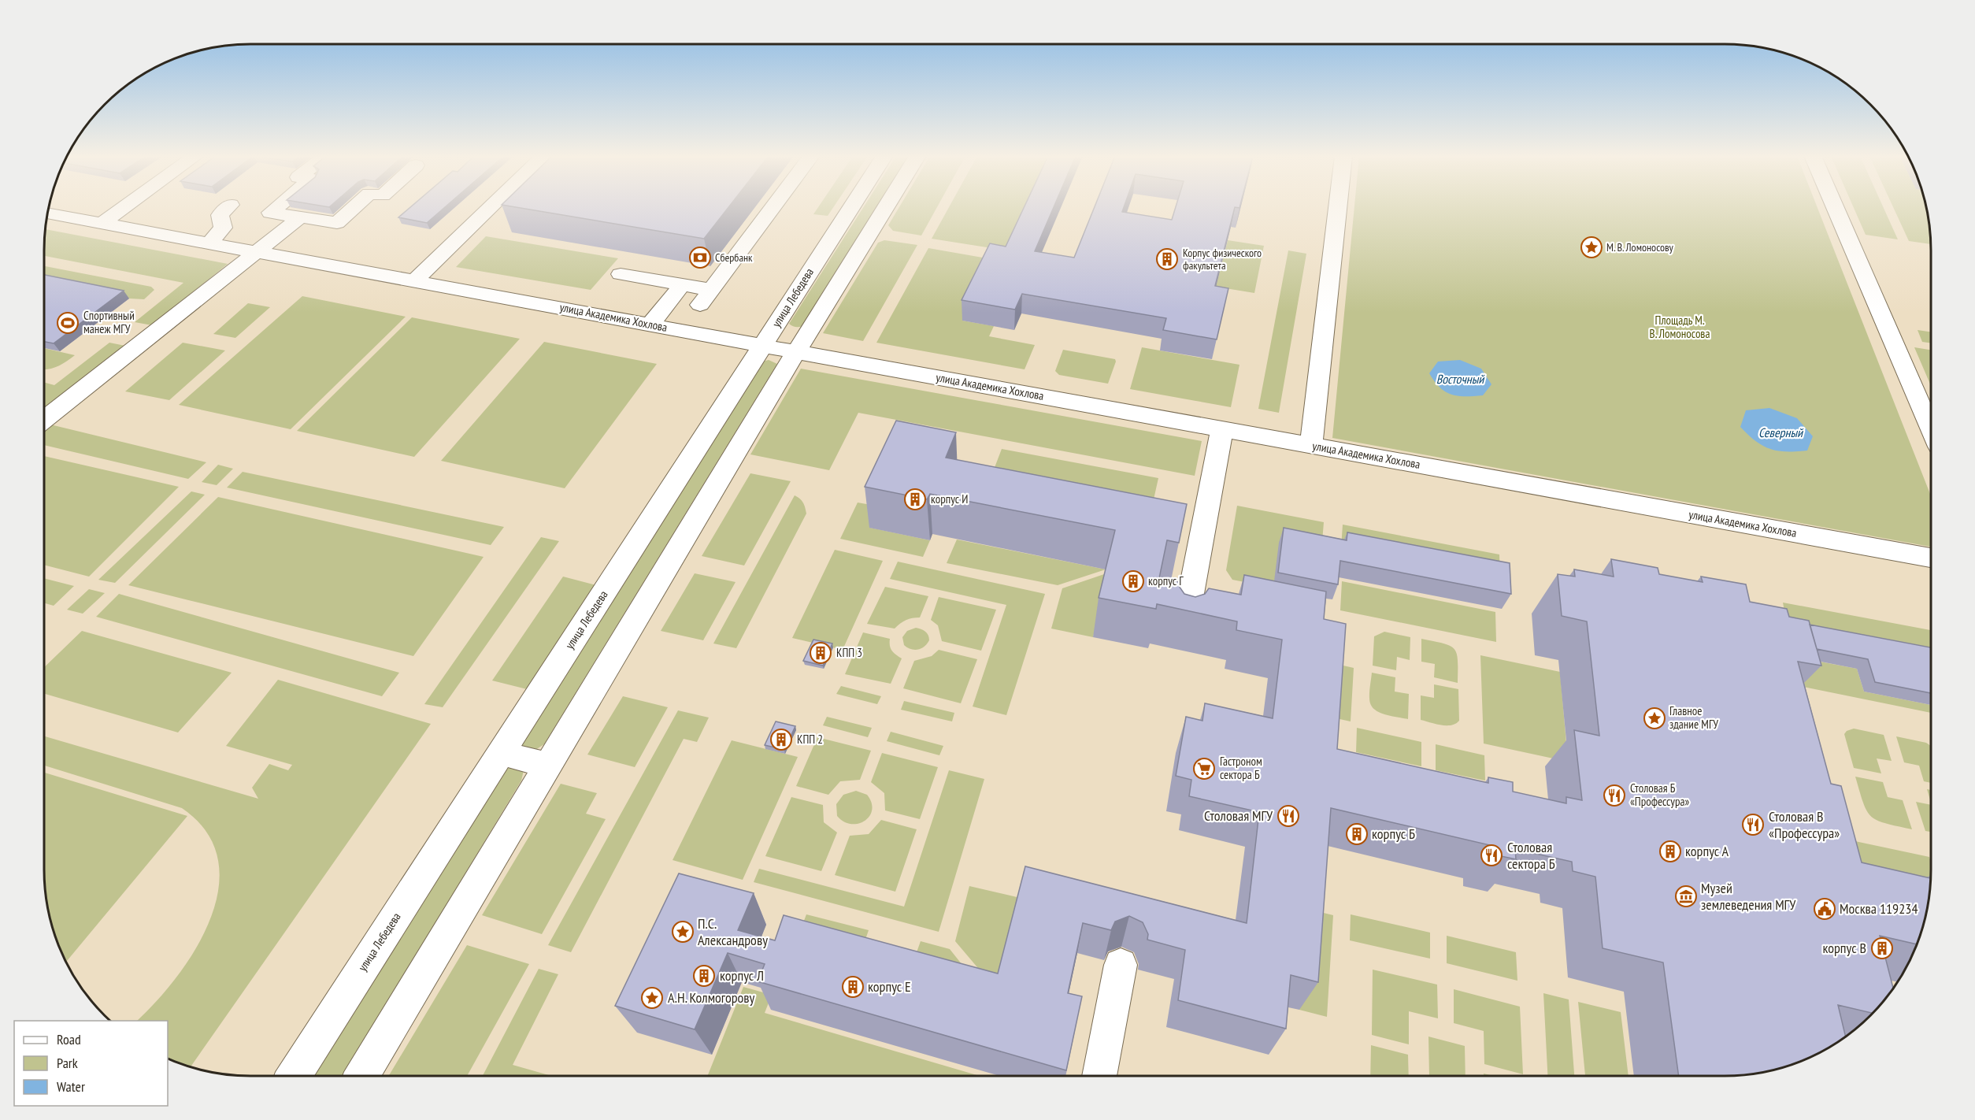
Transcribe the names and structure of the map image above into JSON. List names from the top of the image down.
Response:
{
  "streets": {
    "street": ["улица Лебедева", "улица Академика Хохлова"]
  },
  "crossings": [
    ["улица Лебедева", "улица Академика Хохлова"]
  ],
  "water": ["Восточный", "Северный"],
  "parks": ["Площадь М. В. Ломоносова"],
  "places": {
    "place": [
      "М. В. Ломоносову",
      "Главное здание МГУ",
      "П.С. Александрову",
      "А.Н. Колмогорову"
    ],
    "bank": ["Сбербанк"],
    "building": [
      "Корпус физического факультета",
      "корпус И",
      "корпус Г",
      "КПП 3",
      "КПП 2",
      "корпус Б",
      "корпус А",
      "корпус В",
      "корпус Л",
      "корпус Е"
    ],
    "sports": ["Спортивный манеж МГУ"],
    "supermarket": ["Гастроном сектора Б"],
    "restaurant": [
      "Столовая Б «Профессура»",
      "Столовая МГУ",
      "Столовая В «Профессура»",
      "Столовая сектора Б"
    ],
    "museum": ["Музей землеведения МГУ"],
    "public building": ["Москва 119234"]
  },
  "legend": ["Road", "Park", "Water"]
}
